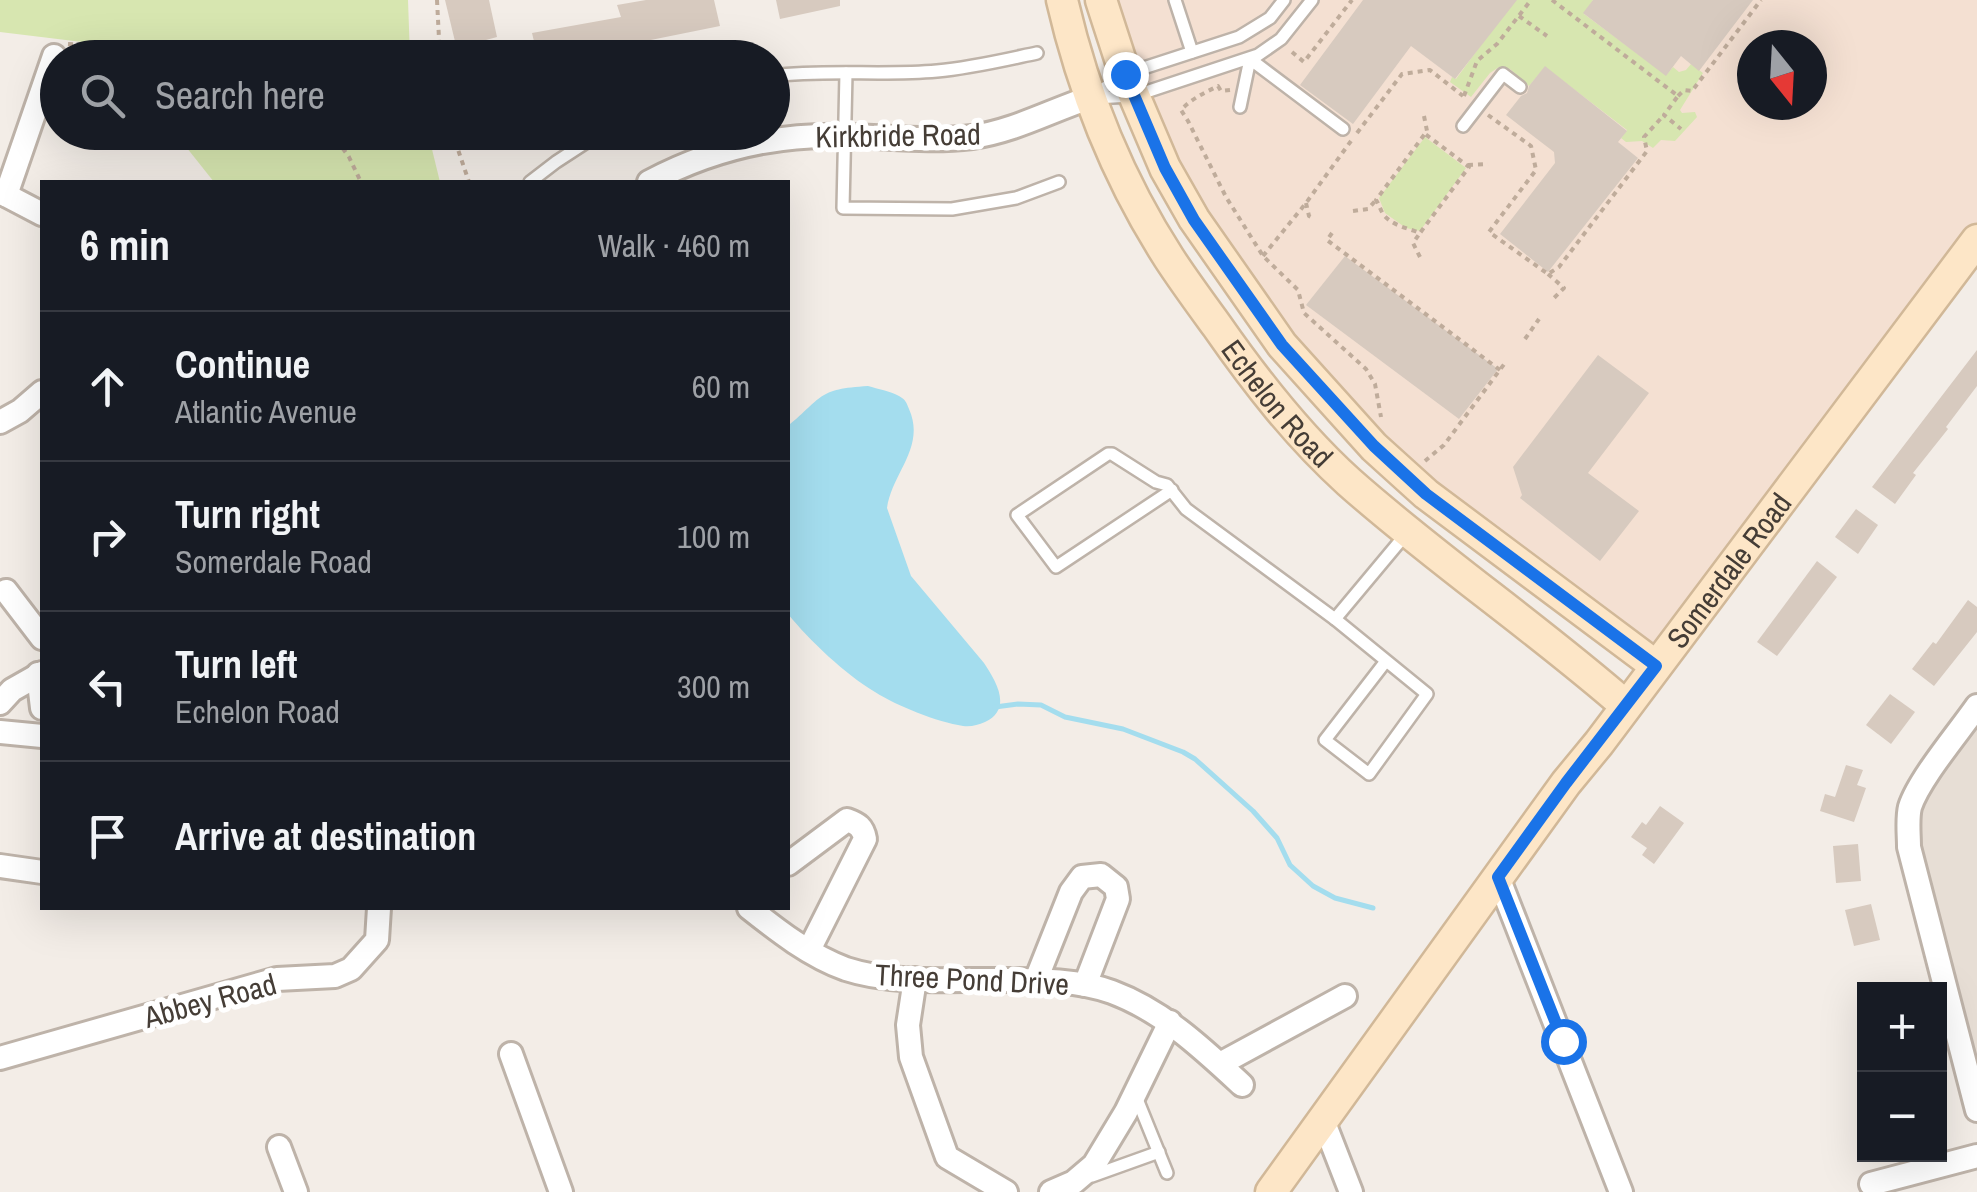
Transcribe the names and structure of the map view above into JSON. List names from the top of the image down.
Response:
{
  "streets": {
    "street": [
      "Kirkbride Road",
      "Echelon Road",
      "Somerdale Road",
      "Three Pond Drive",
      "Abbey Road"
    ]
  },
  "crossings": [
    ["Kirkbride Road", "Echelon Road"],
    ["Echelon Road", "Somerdale Road"]
  ],
  "north": "bottom",
  "page": {
    "search": "Search here",
    "heading": ["6 min", "Walk · 460 m"],
    "list": [
      ["Continue", "Atlantic Avenue", "60 m"],
      ["Turn right", "Somerdale Road", "100 m"],
      ["Turn left", "Echelon Road", "300 m"],
      "Arrive at destination"
    ],
    "map_buttons": ["+", "−"]
  }
}
